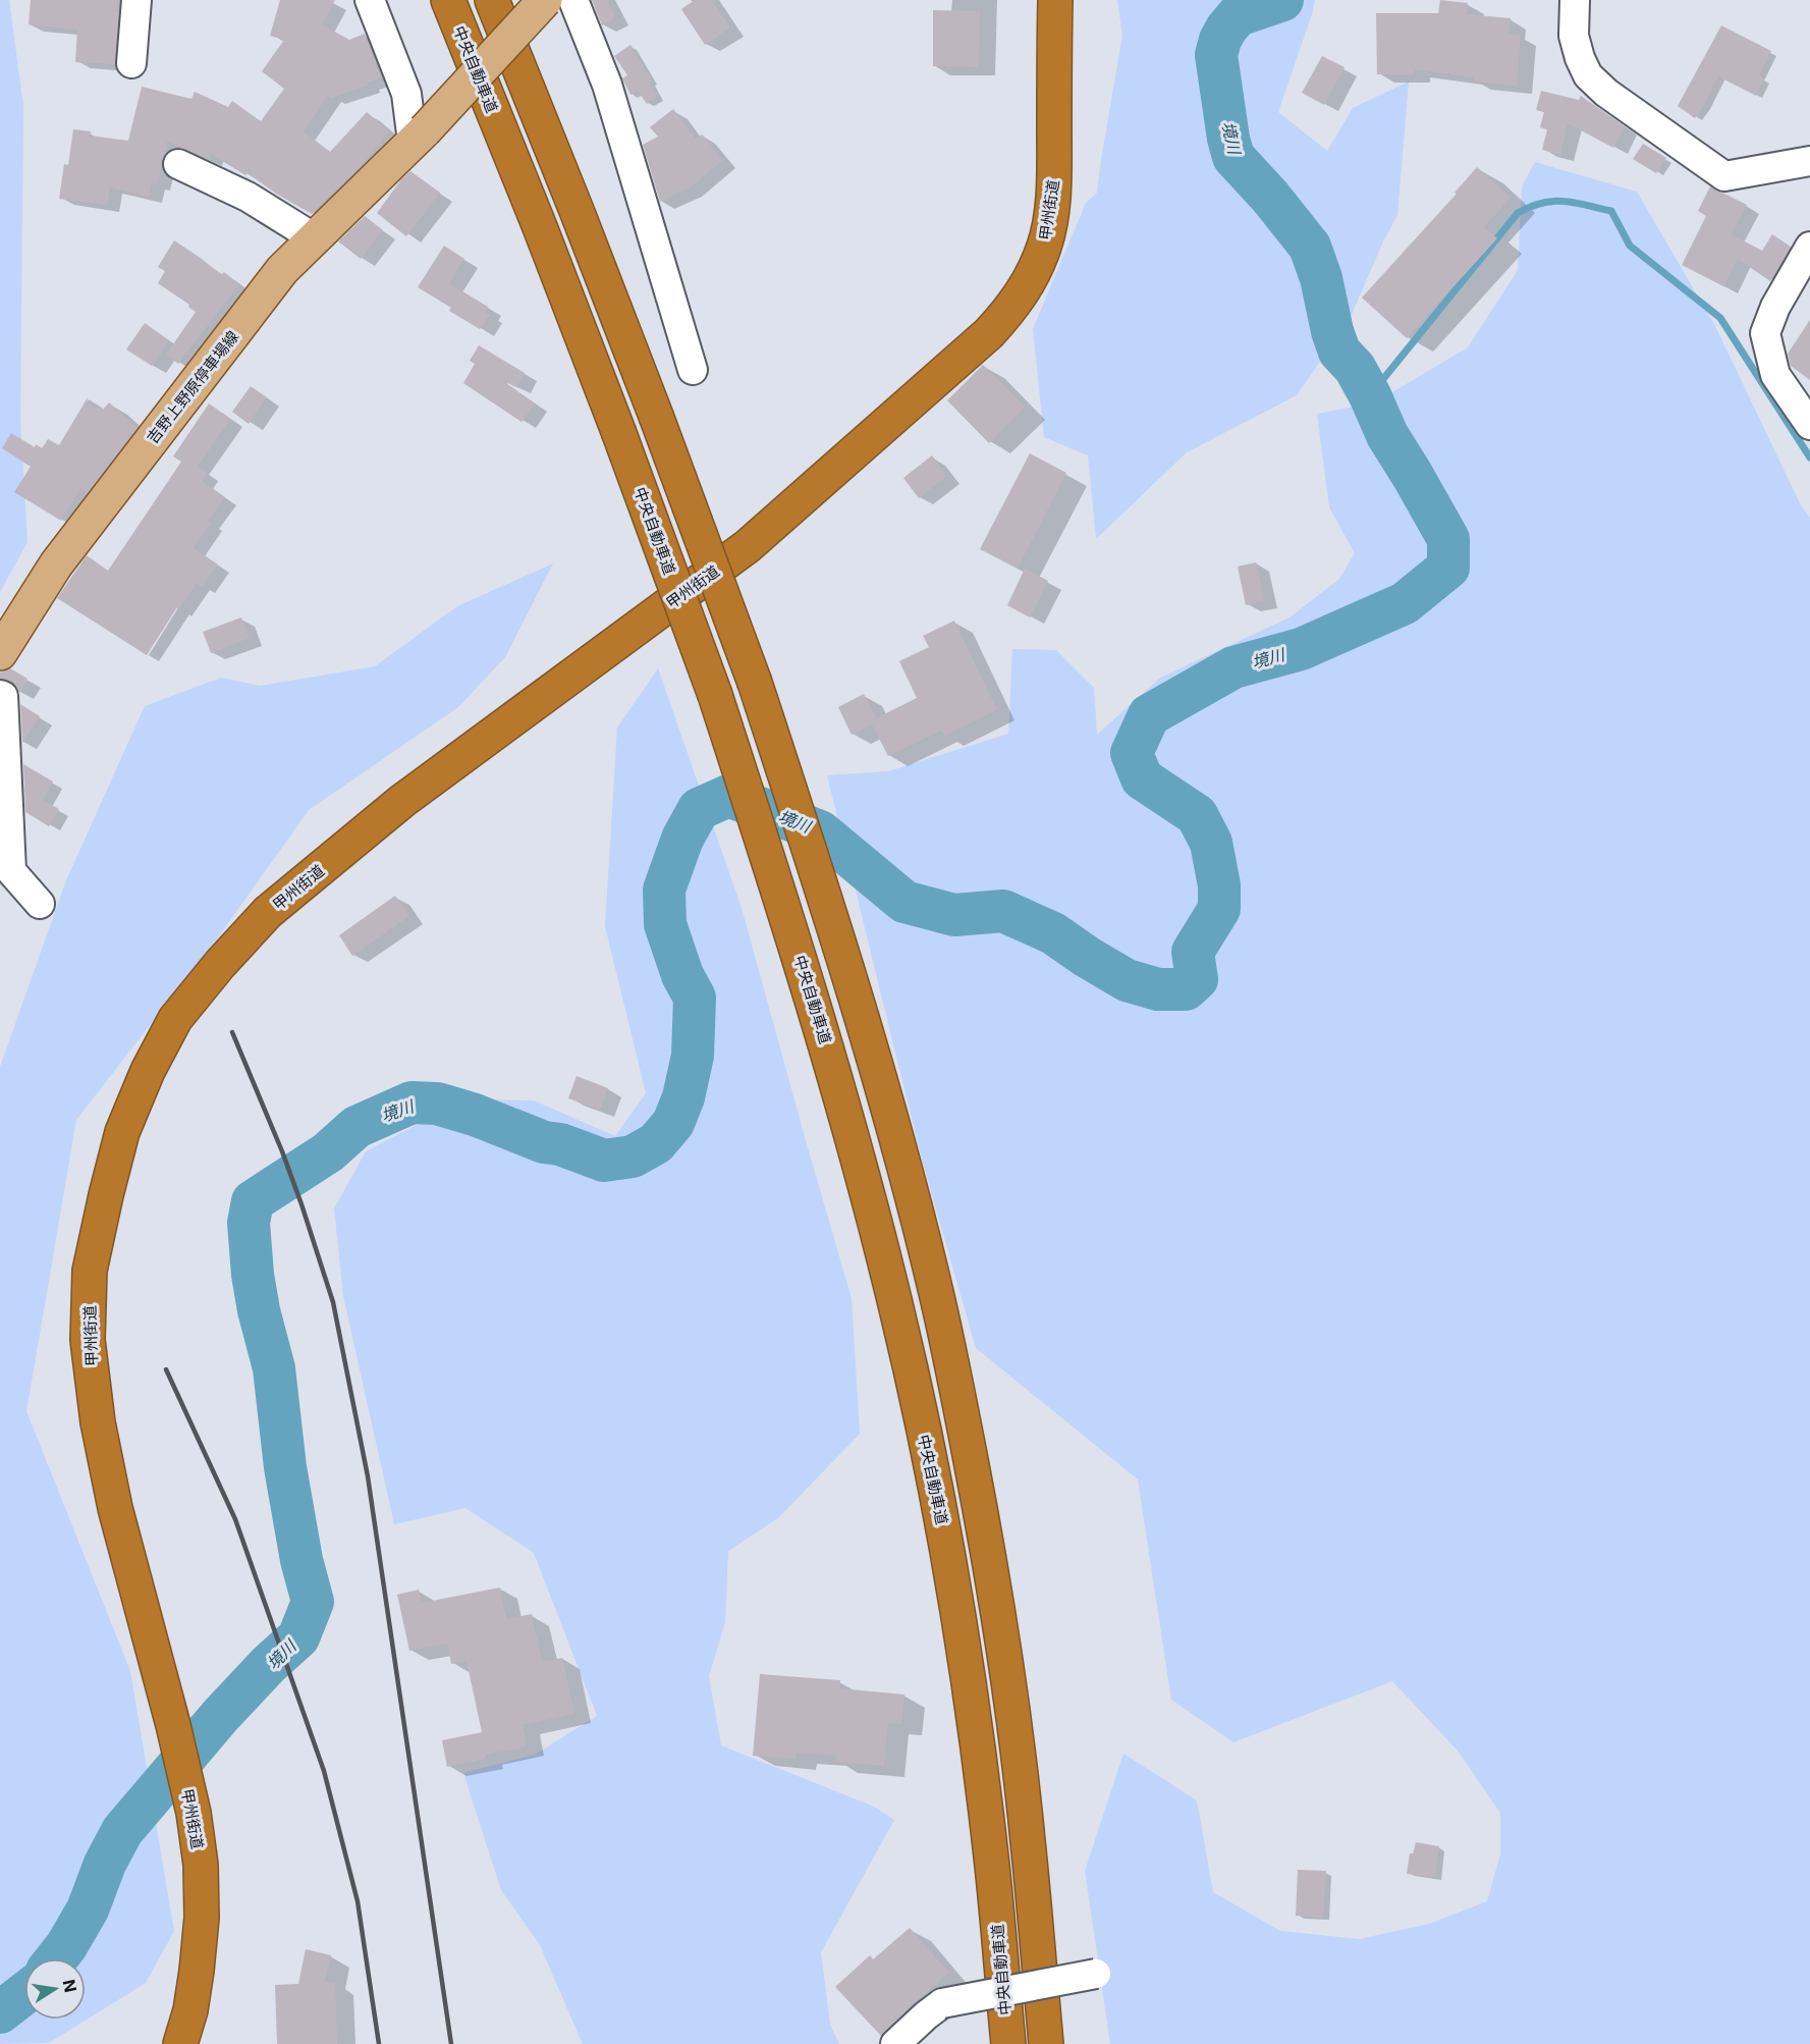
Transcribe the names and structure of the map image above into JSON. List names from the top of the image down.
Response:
{
  "streets": {
    "highway": ["中央自動車道", "甲州街道"],
    "main road": ["吉野上野原停車場線"]
  },
  "water": ["境川"],
  "north": "right"
}
